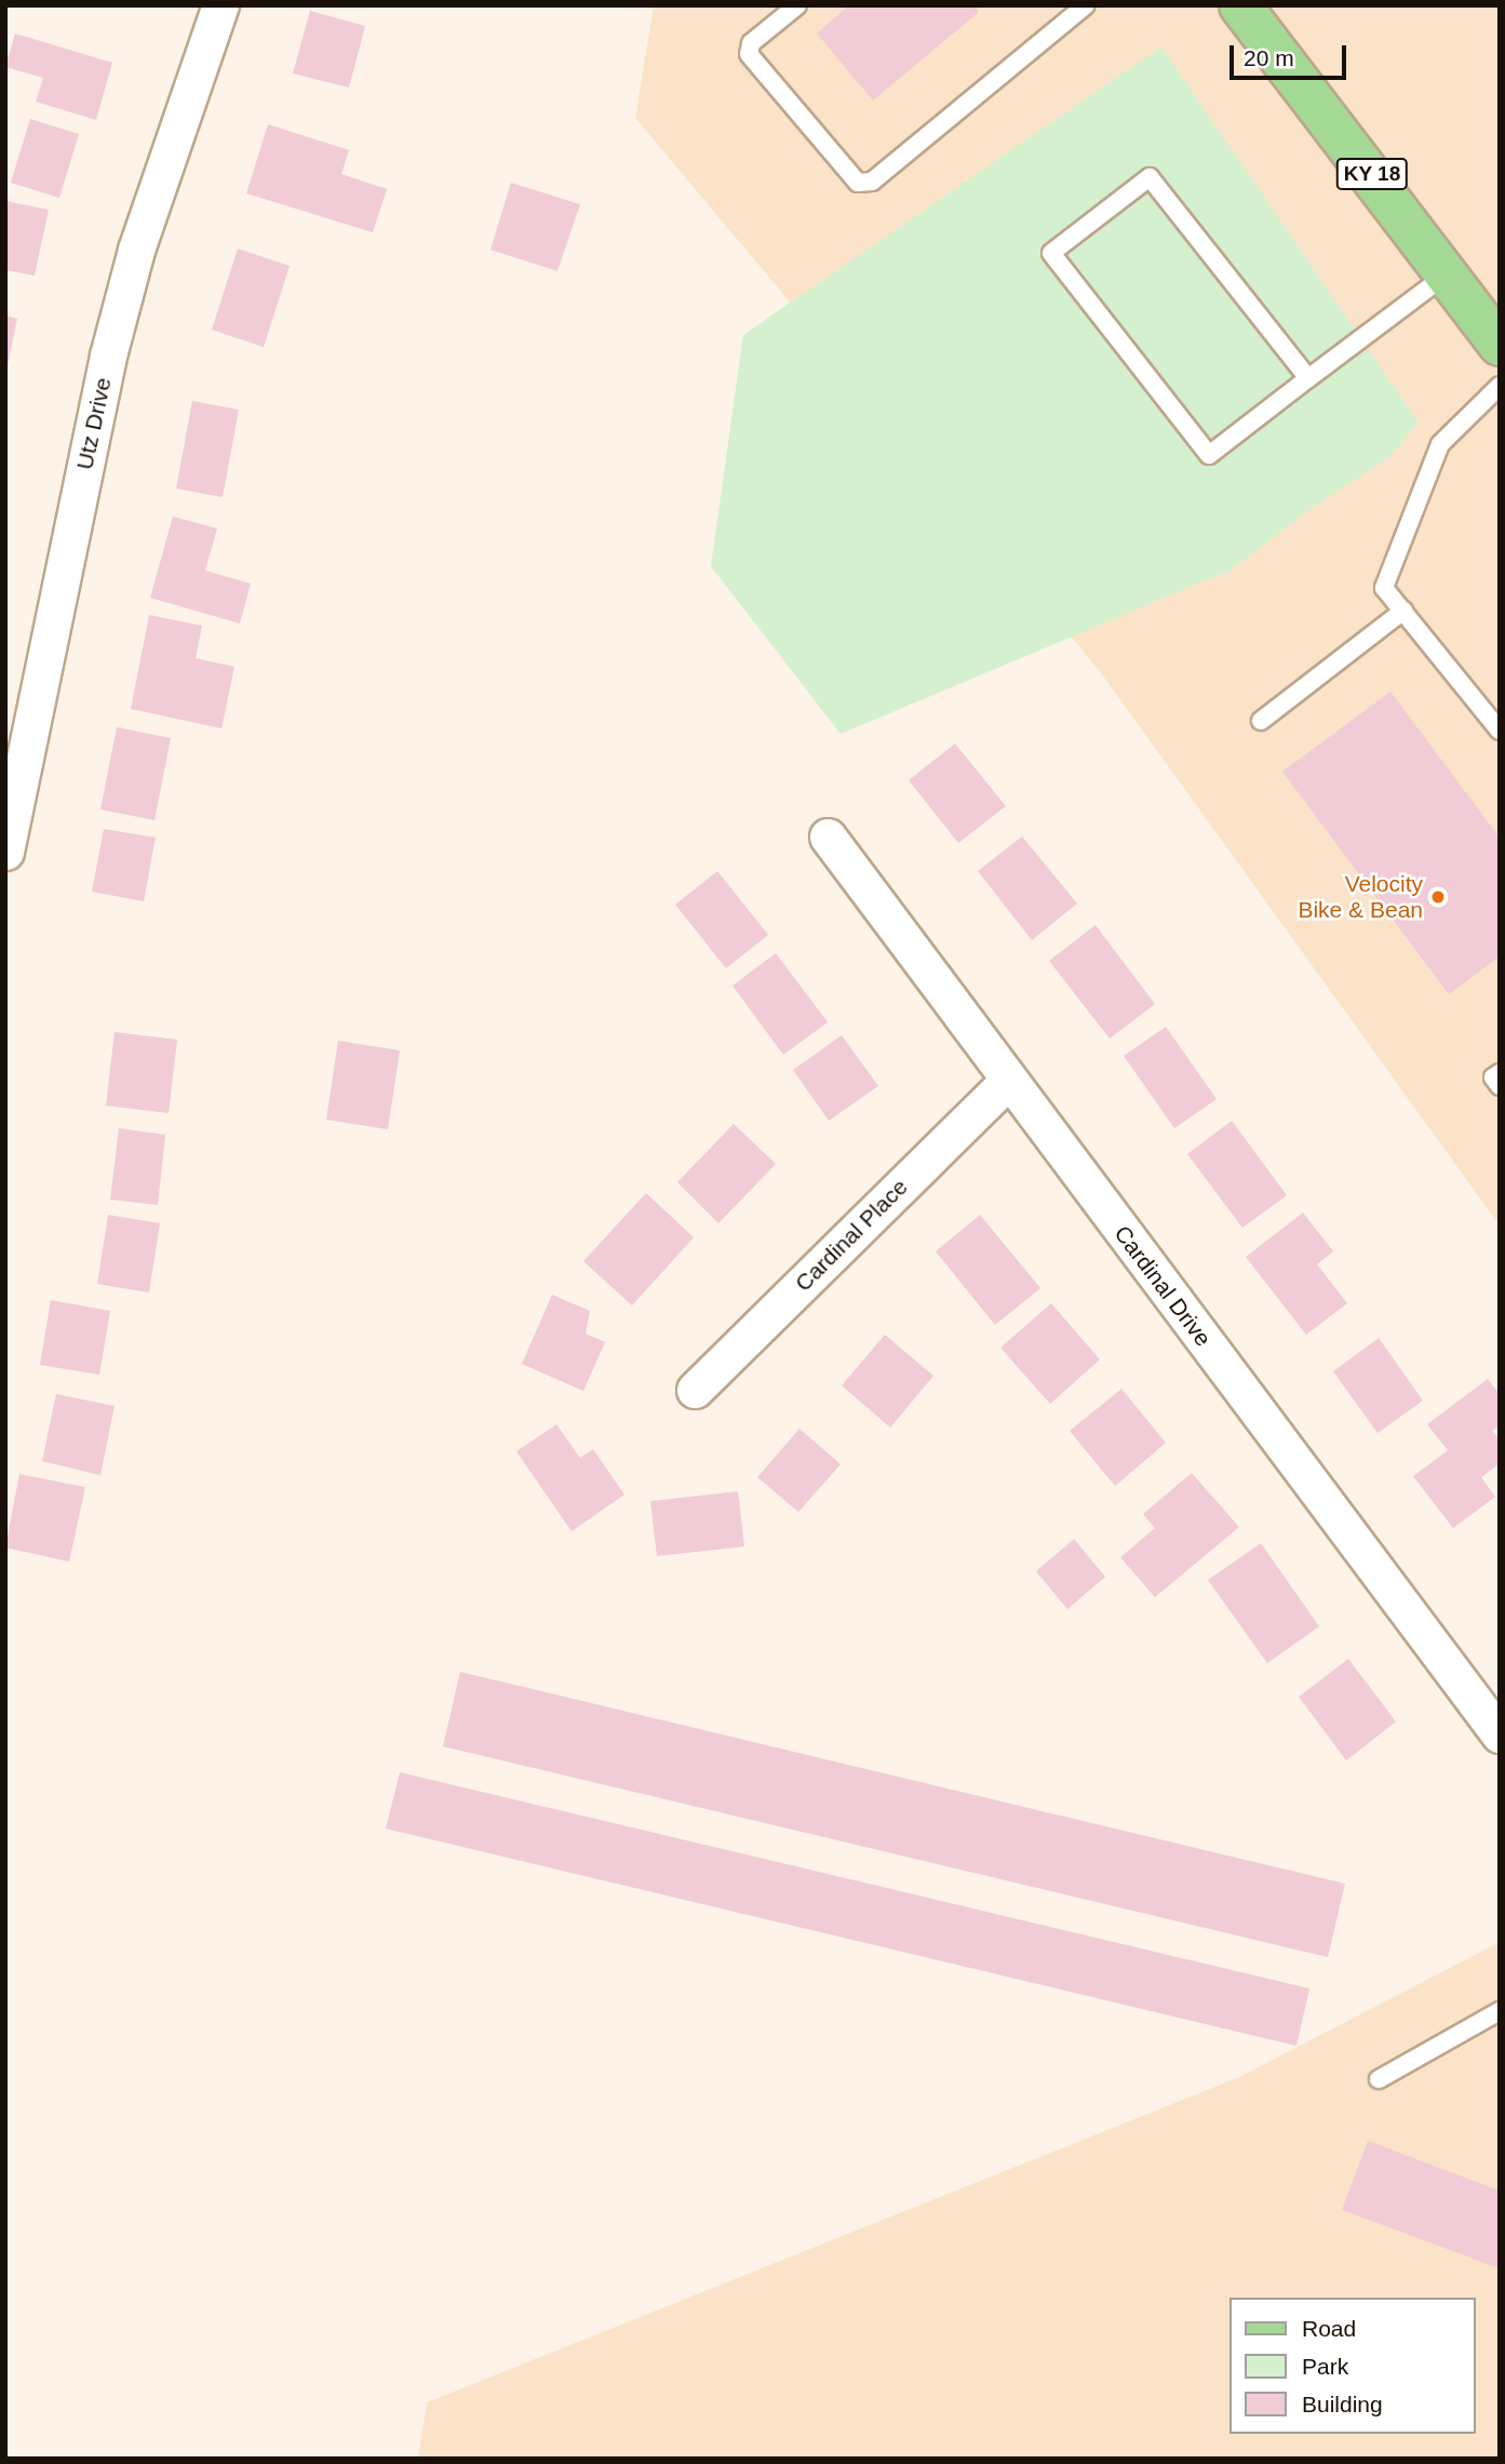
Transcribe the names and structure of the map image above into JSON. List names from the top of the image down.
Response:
{
  "streets": {
    "main road": ["KY 18"],
    "street": ["Utz Drive", "Cardinal Place", "Cardinal Drive"]
  },
  "crossings": [
    ["Cardinal Place", "Cardinal Drive"]
  ],
  "places": ["Velocity Bike & Bean"],
  "legend": ["Road", "Park", "Building"],
  "scale_bar": "20 m"
}
